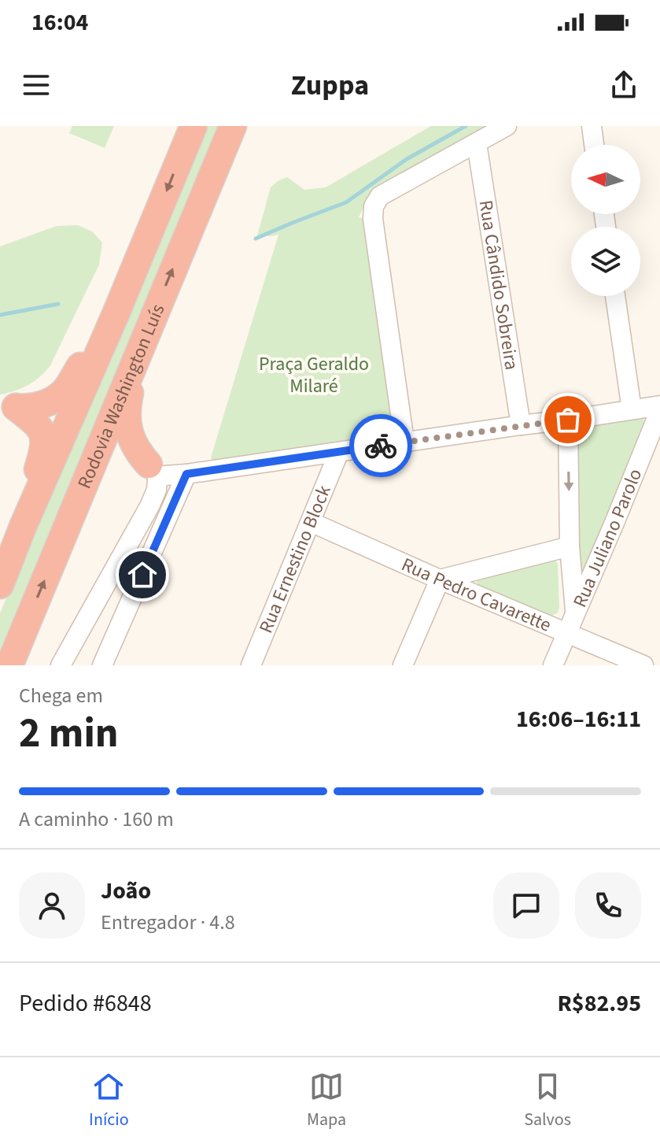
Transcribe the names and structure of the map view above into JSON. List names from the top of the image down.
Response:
{
  "streets": {
    "highway": ["Rodovia Washington Luís"],
    "street": [
      "Rua Cândido Sobreira",
      "Rua Juliano Parolo",
      "Rua Ernestino Block",
      "Rua Pedro Cavarette"
    ]
  },
  "crossings": [
    ["Rua Juliano Parolo", "Rua Pedro Cavarette"],
    ["Rua Ernestino Block", "Rua Pedro Cavarette"]
  ],
  "parks": ["Praça Geraldo Milaré"],
  "north": "left",
  "page": {
    "status": "16:04",
    "header": "Zuppa",
    "heading": ["2 min", "Chega em", "16:06–16:11"],
    "panel": [
      "João",
      "Entregador · 4.8",
      "Pedido #6848",
      "R$82.95"
    ],
    "bar": "A caminho · 160 m",
    "tabs": ["Início", "Mapa", "Salvos"]
  }
}
